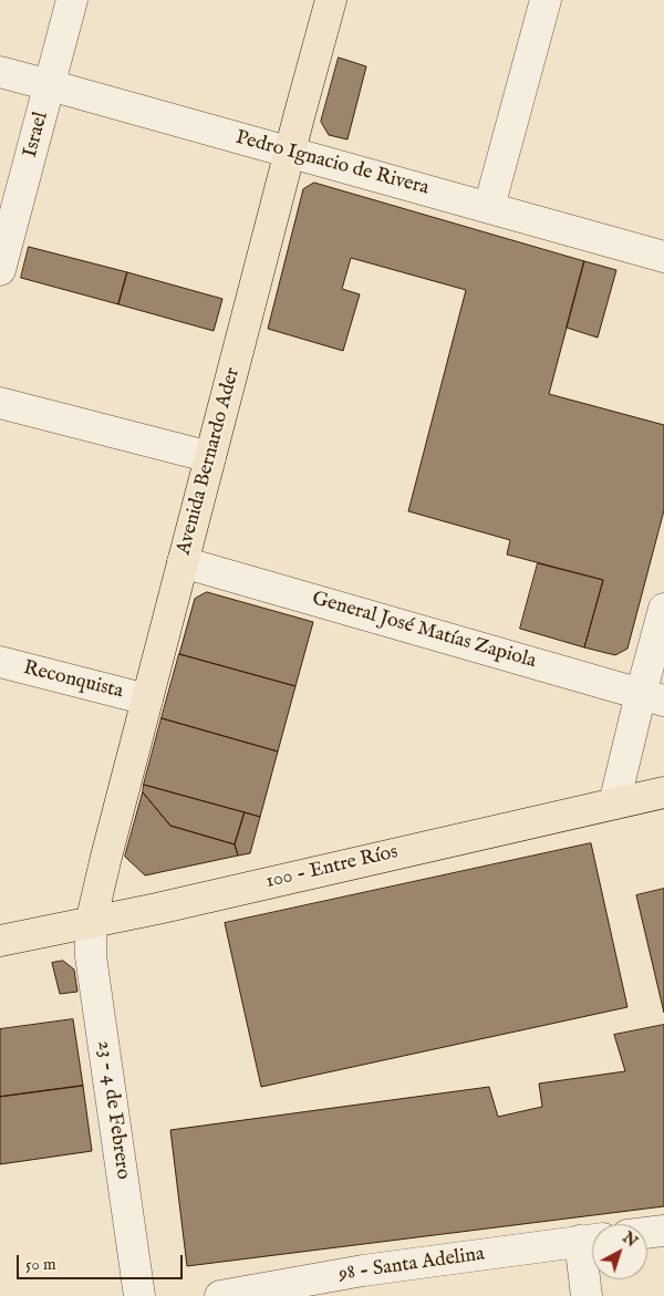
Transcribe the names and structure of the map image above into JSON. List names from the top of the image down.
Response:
{
  "streets": {
    "main road": ["Avenida Bernardo Ader", "100 - Entre Ríos"],
    "street": [
      "Israel",
      "Pedro Ignacio de Rivera",
      "General José Matías Zapiola",
      "Reconquista",
      "23 - 4 de Febrero",
      "98 - Santa Adelina"
    ]
  },
  "crossings": [
    ["Israel", "Pedro Ignacio de Rivera"],
    ["Pedro Ignacio de Rivera", "Avenida Bernardo Ader"],
    ["Avenida Bernardo Ader", "General José Matías Zapiola"],
    ["Avenida Bernardo Ader", "Reconquista"],
    ["Avenida Bernardo Ader", "100 - Entre Ríos"],
    ["Avenida Bernardo Ader", "23 - 4 de Febrero"],
    ["100 - Entre Ríos", "23 - 4 de Febrero"]
  ],
  "scale_bar": "50 m",
  "north": "top right"
}
